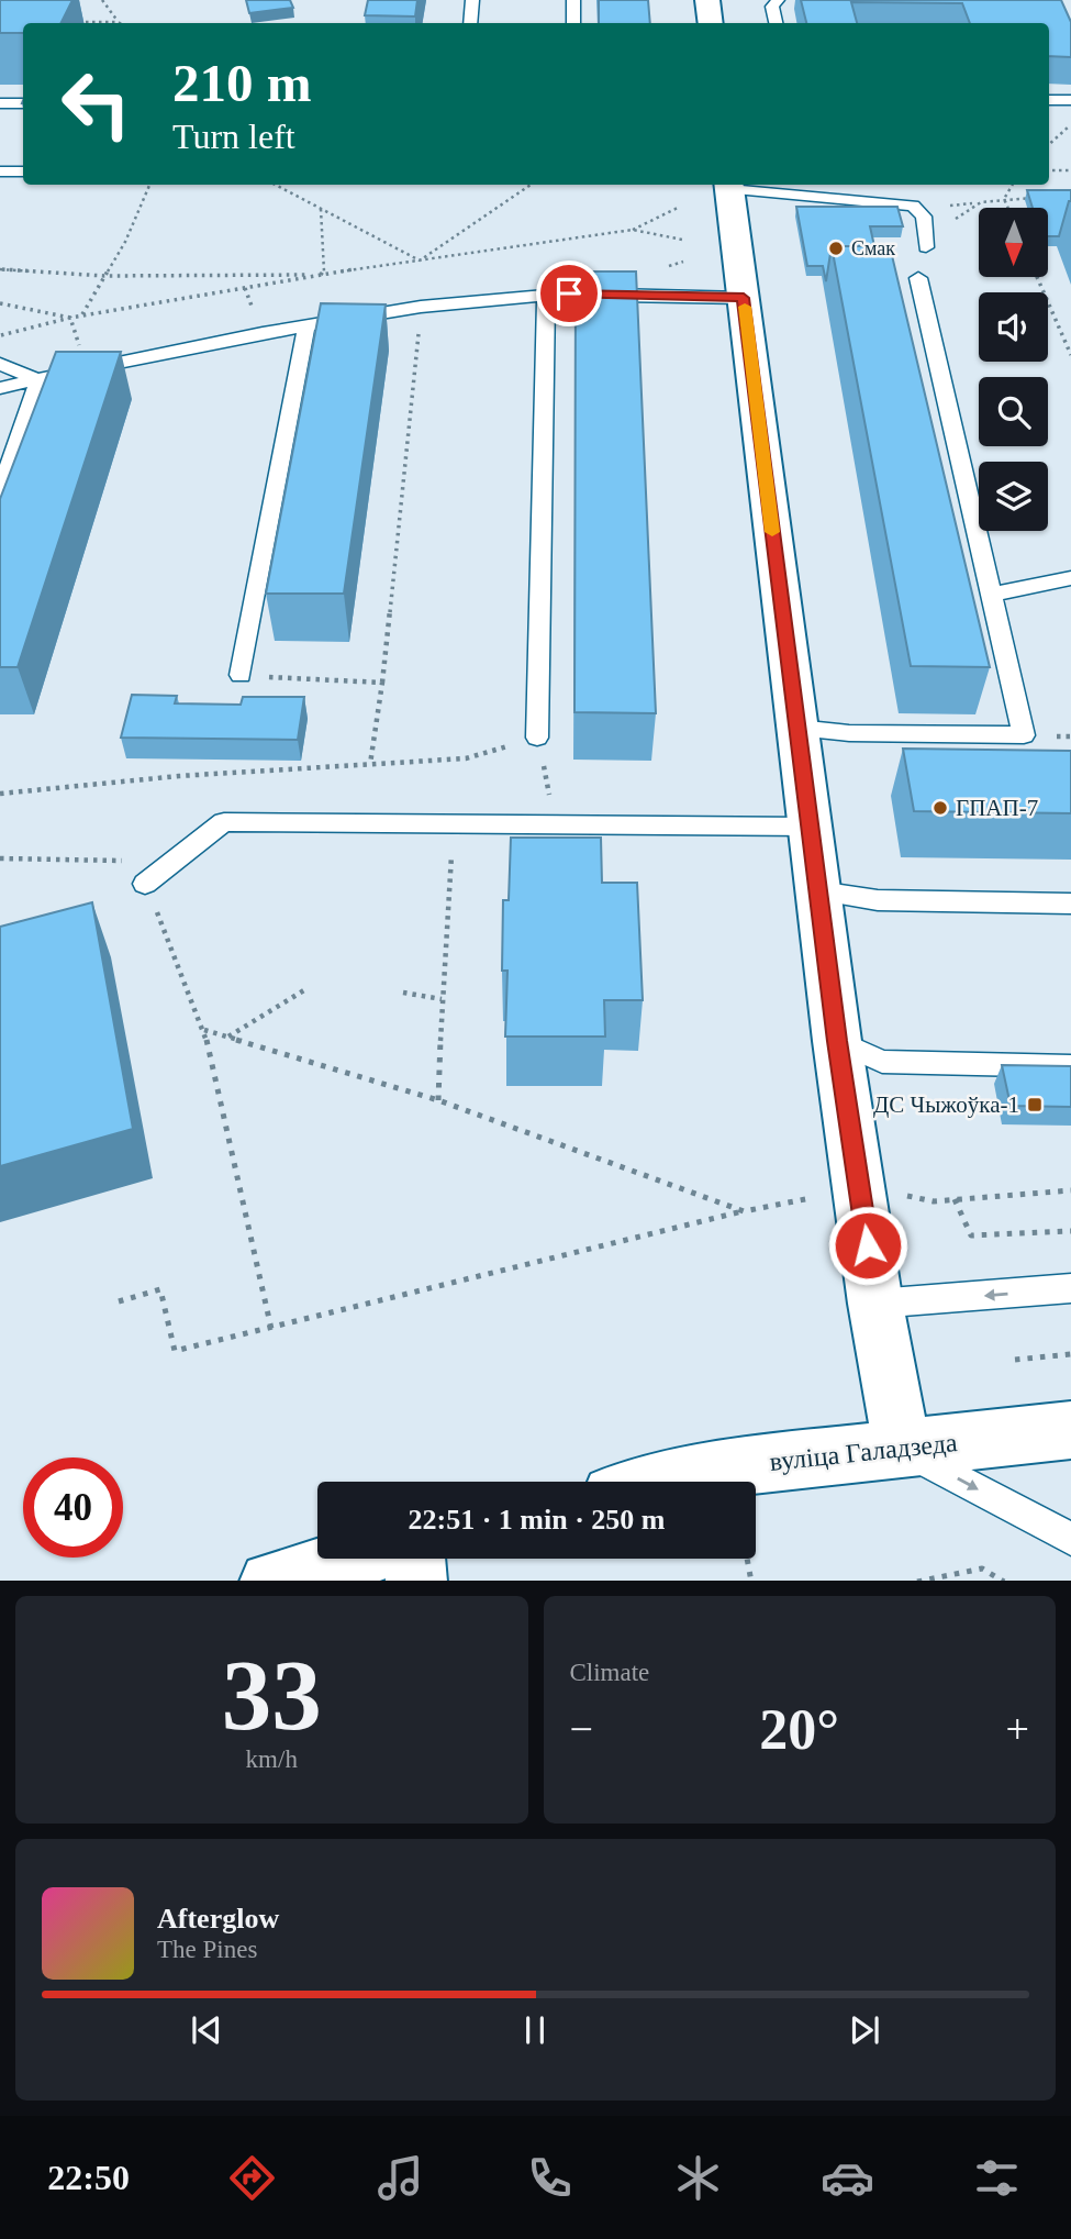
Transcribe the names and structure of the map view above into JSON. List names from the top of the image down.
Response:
{
  "streets": {
    "street": ["вуліца Галадзеда"]
  },
  "places": {
    "other": ["Смак", "ГПАП-7"],
    "transit": ["ДС Чыжоўка-1"]
  },
  "north": "bottom",
  "page": {
    "turn": ["210 m", "Turn left"],
    "limit": "40",
    "trip": "22:51 · 1 min · 250 m",
    "tile": [
      ["33", "km/h"],
      "Climate"
    ],
    "heat": ["−", "20°", "+"],
    "song": ["Afterglow", "The Pines"],
    "tabs": "22:50"
  }
}
